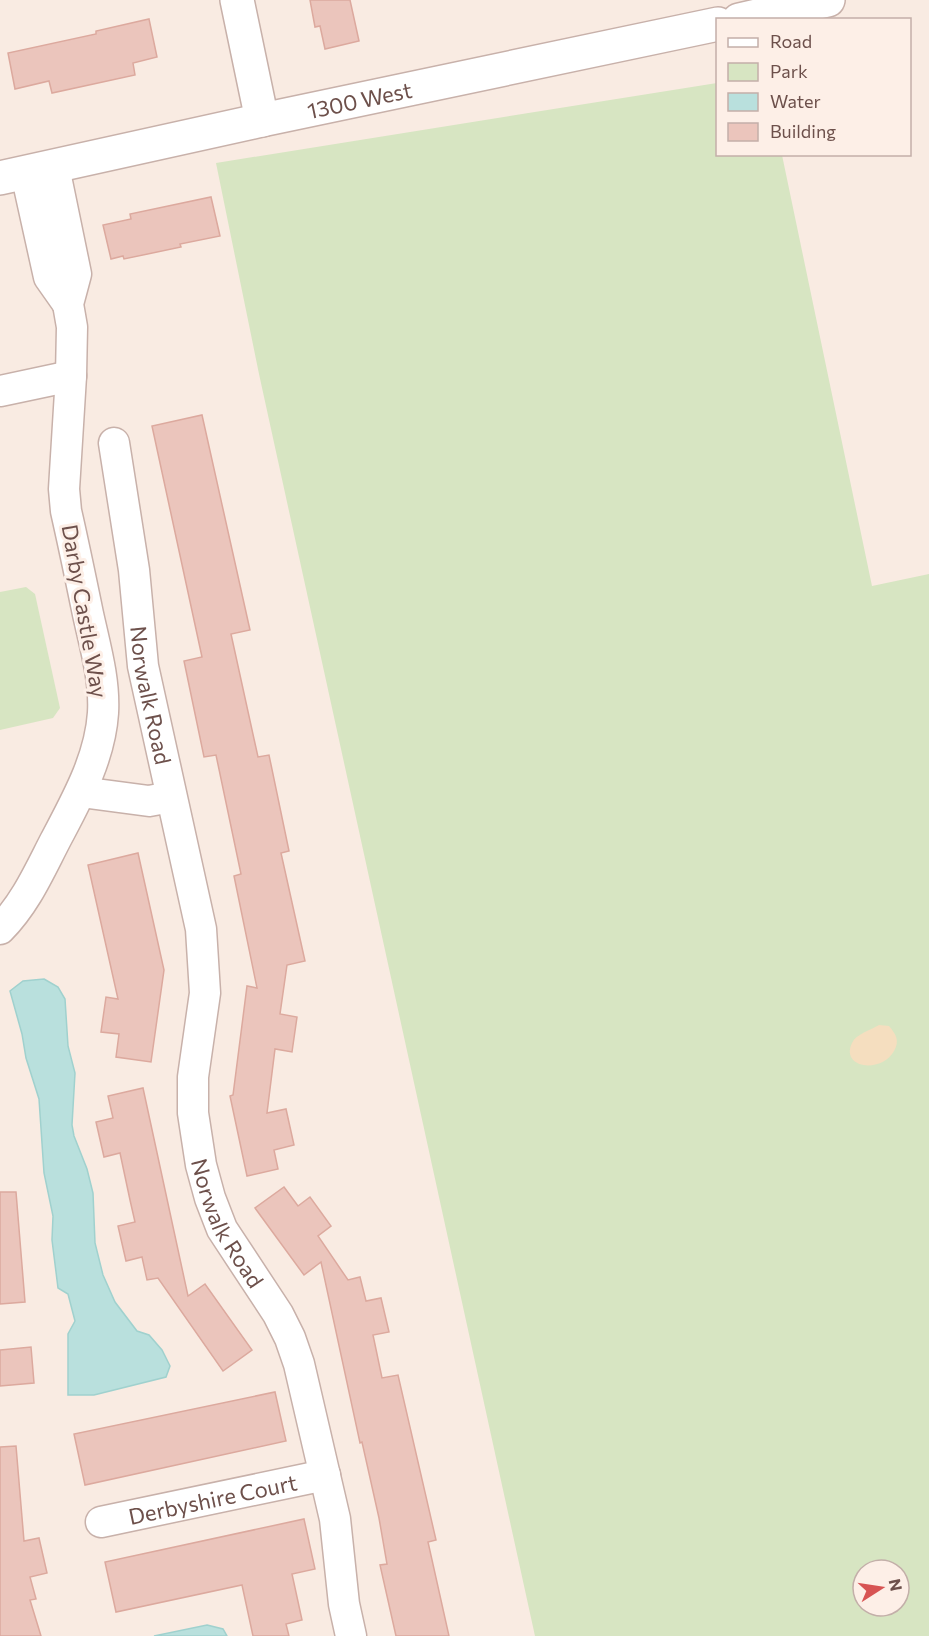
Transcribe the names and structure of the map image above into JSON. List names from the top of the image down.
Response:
{
  "streets": {
    "street": [
      "1300 West",
      "Darby Castle Way",
      "Norwalk Road",
      "Derbyshire Court"
    ]
  },
  "crossings": [
    ["1300 West", "Darby Castle Way"],
    ["Darby Castle Way", "Norwalk Road"],
    ["Norwalk Road", "Derbyshire Court"]
  ],
  "legend": [
    "Road",
    "Park",
    "Water",
    "Building"
  ],
  "north": "right"
}
